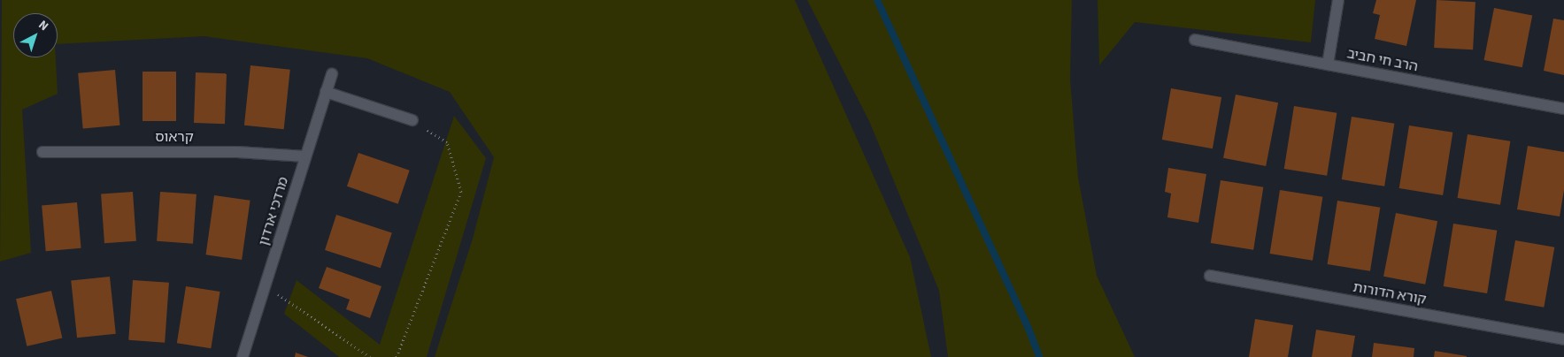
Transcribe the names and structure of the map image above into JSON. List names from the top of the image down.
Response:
{
  "streets": {
    "street": [
      "הרב חי חביב",
      "קראוס",
      "מרדכי ארדון",
      "קורא הדורות"
    ]
  },
  "crossings": [
    ["קראוס", "מרדכי ארדון"]
  ],
  "north": "top right"
}
